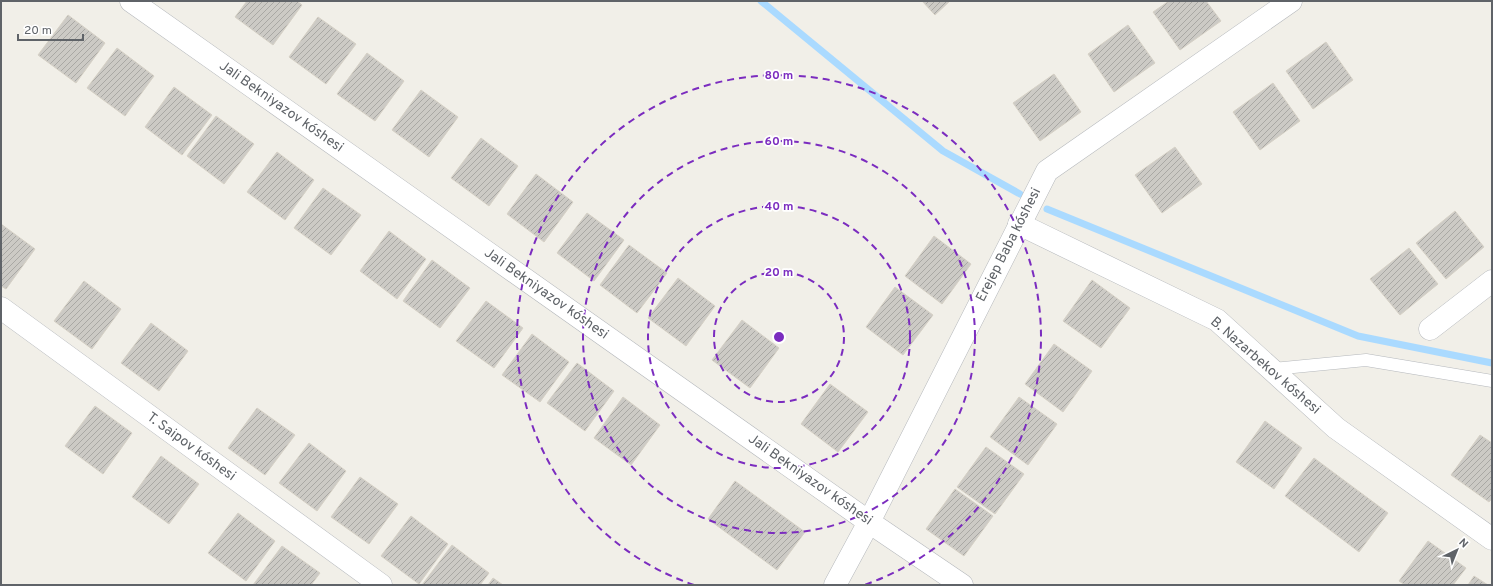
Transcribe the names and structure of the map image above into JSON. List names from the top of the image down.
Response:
{
  "streets": {
    "street": [
      "Jali Bekniyazov kóshesi",
      "Erejep Baba kóshesi",
      "B. Nazarbekov kóshesi",
      "T. Saipov kóshesi"
    ]
  },
  "crossings": [
    ["Jali Bekniyazov kóshesi", "Erejep Baba kóshesi"],
    ["Erejep Baba kóshesi", "B. Nazarbekov kóshesi"]
  ],
  "scale_bar": "20 m",
  "north": "top right",
  "rings": [
    "80 m",
    "60 m",
    "40 m",
    "20 m"
  ]
}
